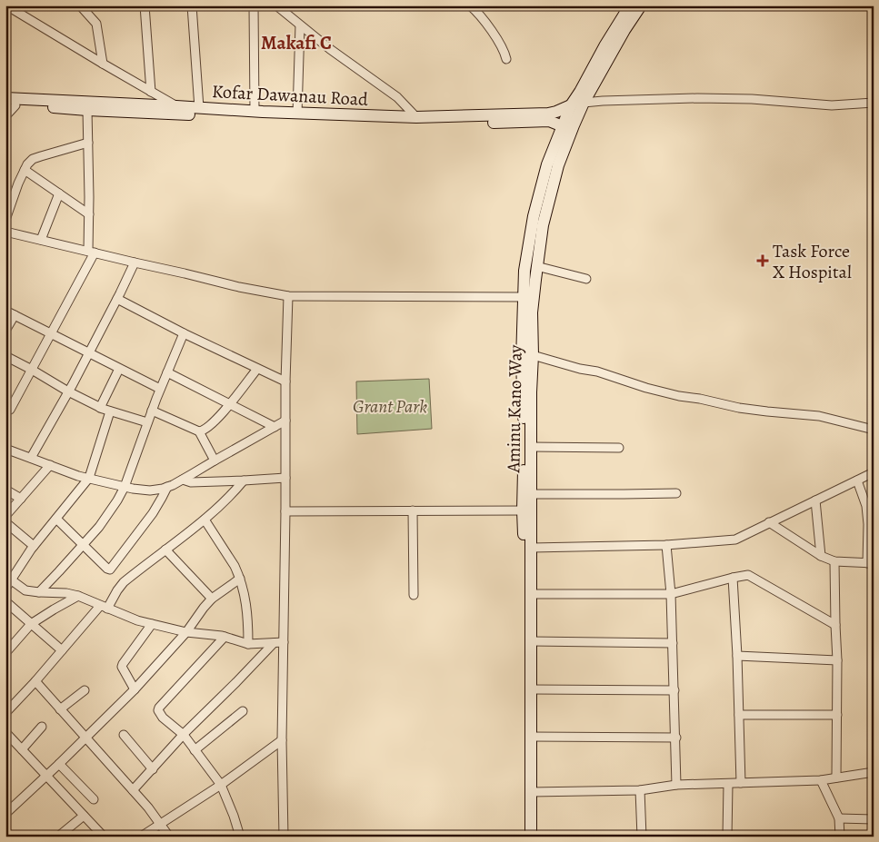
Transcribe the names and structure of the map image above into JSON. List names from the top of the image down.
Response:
{
  "streets": {
    "main road": ["Kofar Dawanau Road", "Aminu Kano Way"]
  },
  "crossings": [
    ["Kofar Dawanau Road", "Aminu Kano Way"]
  ],
  "districts": ["Makafi C"],
  "parks": ["Grant Park"],
  "places": {
    "health": ["Task Force X Hospital"]
  }
}
